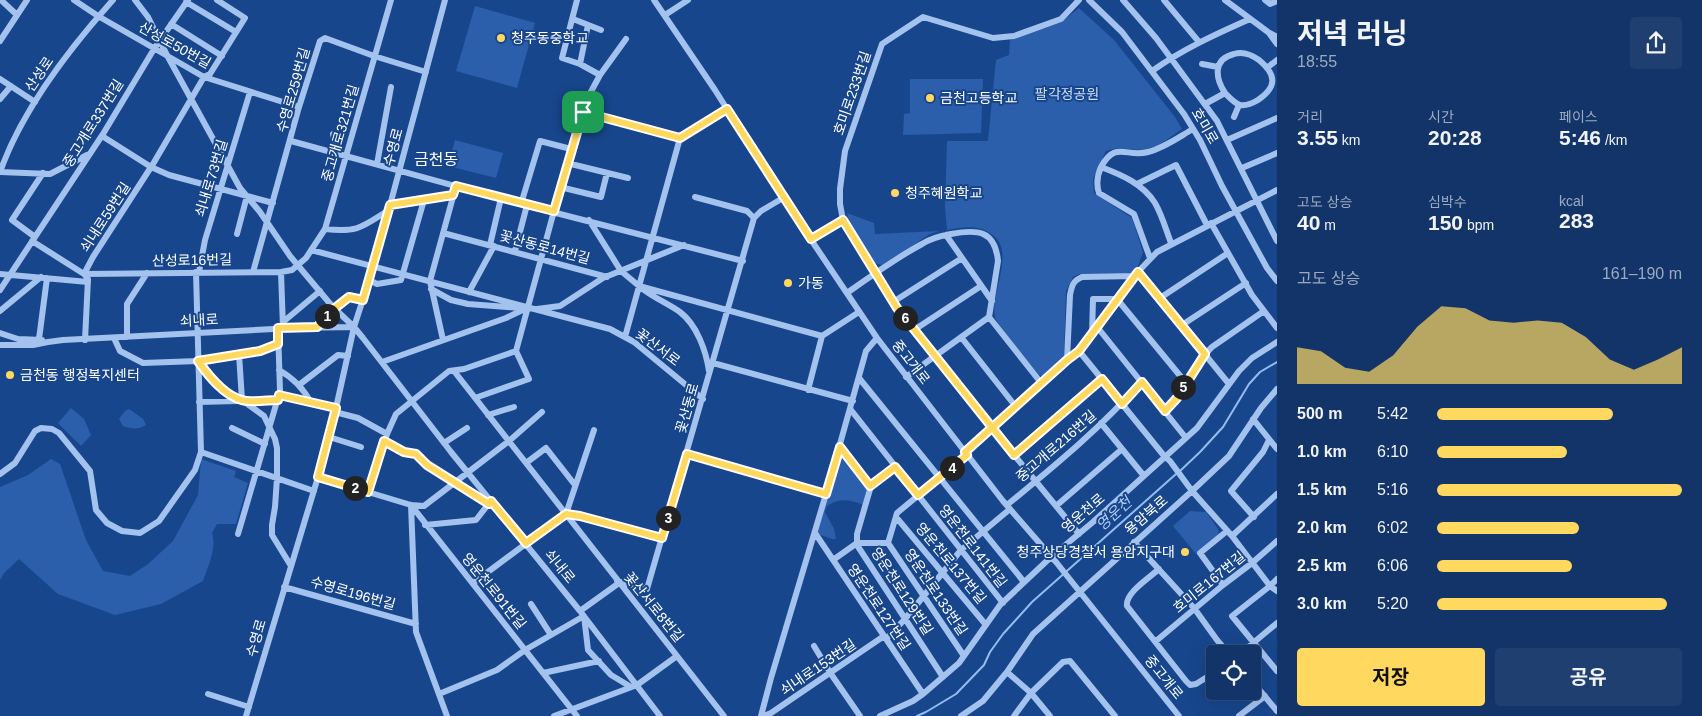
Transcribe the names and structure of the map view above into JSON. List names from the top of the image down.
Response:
{
  "streets": {
    "street": [
      "산성로50번길",
      "산성로",
      "수영로259번길",
      "호미로233번길",
      "중고개로337번길",
      "호미로",
      "중고개로321번길",
      "수영로",
      "쇠내로73번길",
      "쇠내로59번길",
      "꽃산동로14번길",
      "산성로16번길",
      "쇠내로",
      "꽃산서로",
      "중고개로",
      "꽃산동로",
      "중고개로216번길",
      "영운천로",
      "용암북로",
      "영운천로141번길",
      "영운천로137번길",
      "호미로167번길",
      "영운천로91번길",
      "영운천로129번길",
      "영운천로133번길",
      "수영로196번길",
      "꽃산서로8번길",
      "영운천로127번길",
      "쇠내로153번길"
    ]
  },
  "crossings": [
    ["산성로50번길", "산성로"],
    ["산성로50번길", "수영로259번길"],
    ["산성로50번길", "중고개로337번길"],
    ["산성로50번길", "쇠내로73번길"],
    ["산성로50번길", "쇠내로59번길"],
    ["수영로259번길", "중고개로321번길"],
    ["수영로259번길", "수영로"],
    ["수영로259번길", "산성로16번길"],
    ["중고개로337번길", "쇠내로59번길"],
    ["호미로", "영운천로133번길"],
    ["중고개로321번길", "산성로16번길"],
    ["중고개로321번길", "꽃산서로"],
    ["수영로", "쇠내로"],
    ["수영로", "꽃산서로"],
    ["수영로", "수영로196번길"],
    ["쇠내로73번길", "산성로16번길"],
    ["쇠내로73번길", "쇠내로"],
    ["쇠내로59번길", "산성로16번길"],
    ["쇠내로59번길", "쇠내로"],
    ["꽃산동로14번길", "꽃산서로"],
    ["꽃산서로", "꽃산동로"],
    ["중고개로", "중고개로216번길"],
    ["중고개로", "영운천로"],
    ["중고개로", "용암북로"],
    ["중고개로", "영운천로133번길"],
    ["꽃산동로", "꽃산서로8번길"],
    ["중고개로216번길", "영운천로141번길"],
    ["중고개로216번길", "영운천로137번길"],
    ["중고개로216번길", "쇠내로153번길"],
    ["영운천로", "영운천로141번길"],
    ["영운천로", "영운천로137번길"],
    ["영운천로", "영운천로129번길"],
    ["영운천로", "영운천로133번길"],
    ["영운천로", "영운천로127번길"],
    ["영운천로141번길", "영운천로133번길"],
    ["영운천로137번길", "영운천로133번길"],
    ["영운천로137번길", "쇠내로153번길"],
    ["영운천로129번길", "쇠내로153번길"],
    ["영운천로133번길", "쇠내로153번길"],
    ["영운천로127번길", "쇠내로153번길"]
  ],
  "districts": ["금천동"],
  "water": ["영운천"],
  "parks": ["팔각정공원"],
  "places": [
    "청주동중학교",
    "금천고등학교",
    "청주혜원학교",
    "가동",
    "금천동 행정복지센터",
    "청주상당경찰서 용암지구대"
  ],
  "page": {
    "heading": ["저녁 러닝", "18:55"],
    "stats": [
      ["거리", "3.55 km"],
      ["시간", "20:28"],
      ["페이스", "5:46 /km"],
      ["고도 상승", "40 m"],
      ["심박수", "150 bpm"],
      ["kcal", "283"]
    ],
    "chart": ["고도 상승", "161–190 m"],
    "pins": [
      "1",
      "6",
      "5",
      "4",
      "2",
      "3"
    ],
    "list": [
      {
        "name": "500 m",
        "note": "5:42"
      },
      {
        "name": "1.0 km",
        "note": "6:10"
      },
      {
        "name": "1.5 km",
        "note": "5:16"
      },
      {
        "name": "2.0 km",
        "note": "6:02"
      },
      {
        "name": "2.5 km",
        "note": "6:06"
      },
      {
        "name": "3.0 km",
        "note": "5:20"
      }
    ],
    "buttons": ["저장", "공유"]
  }
}
